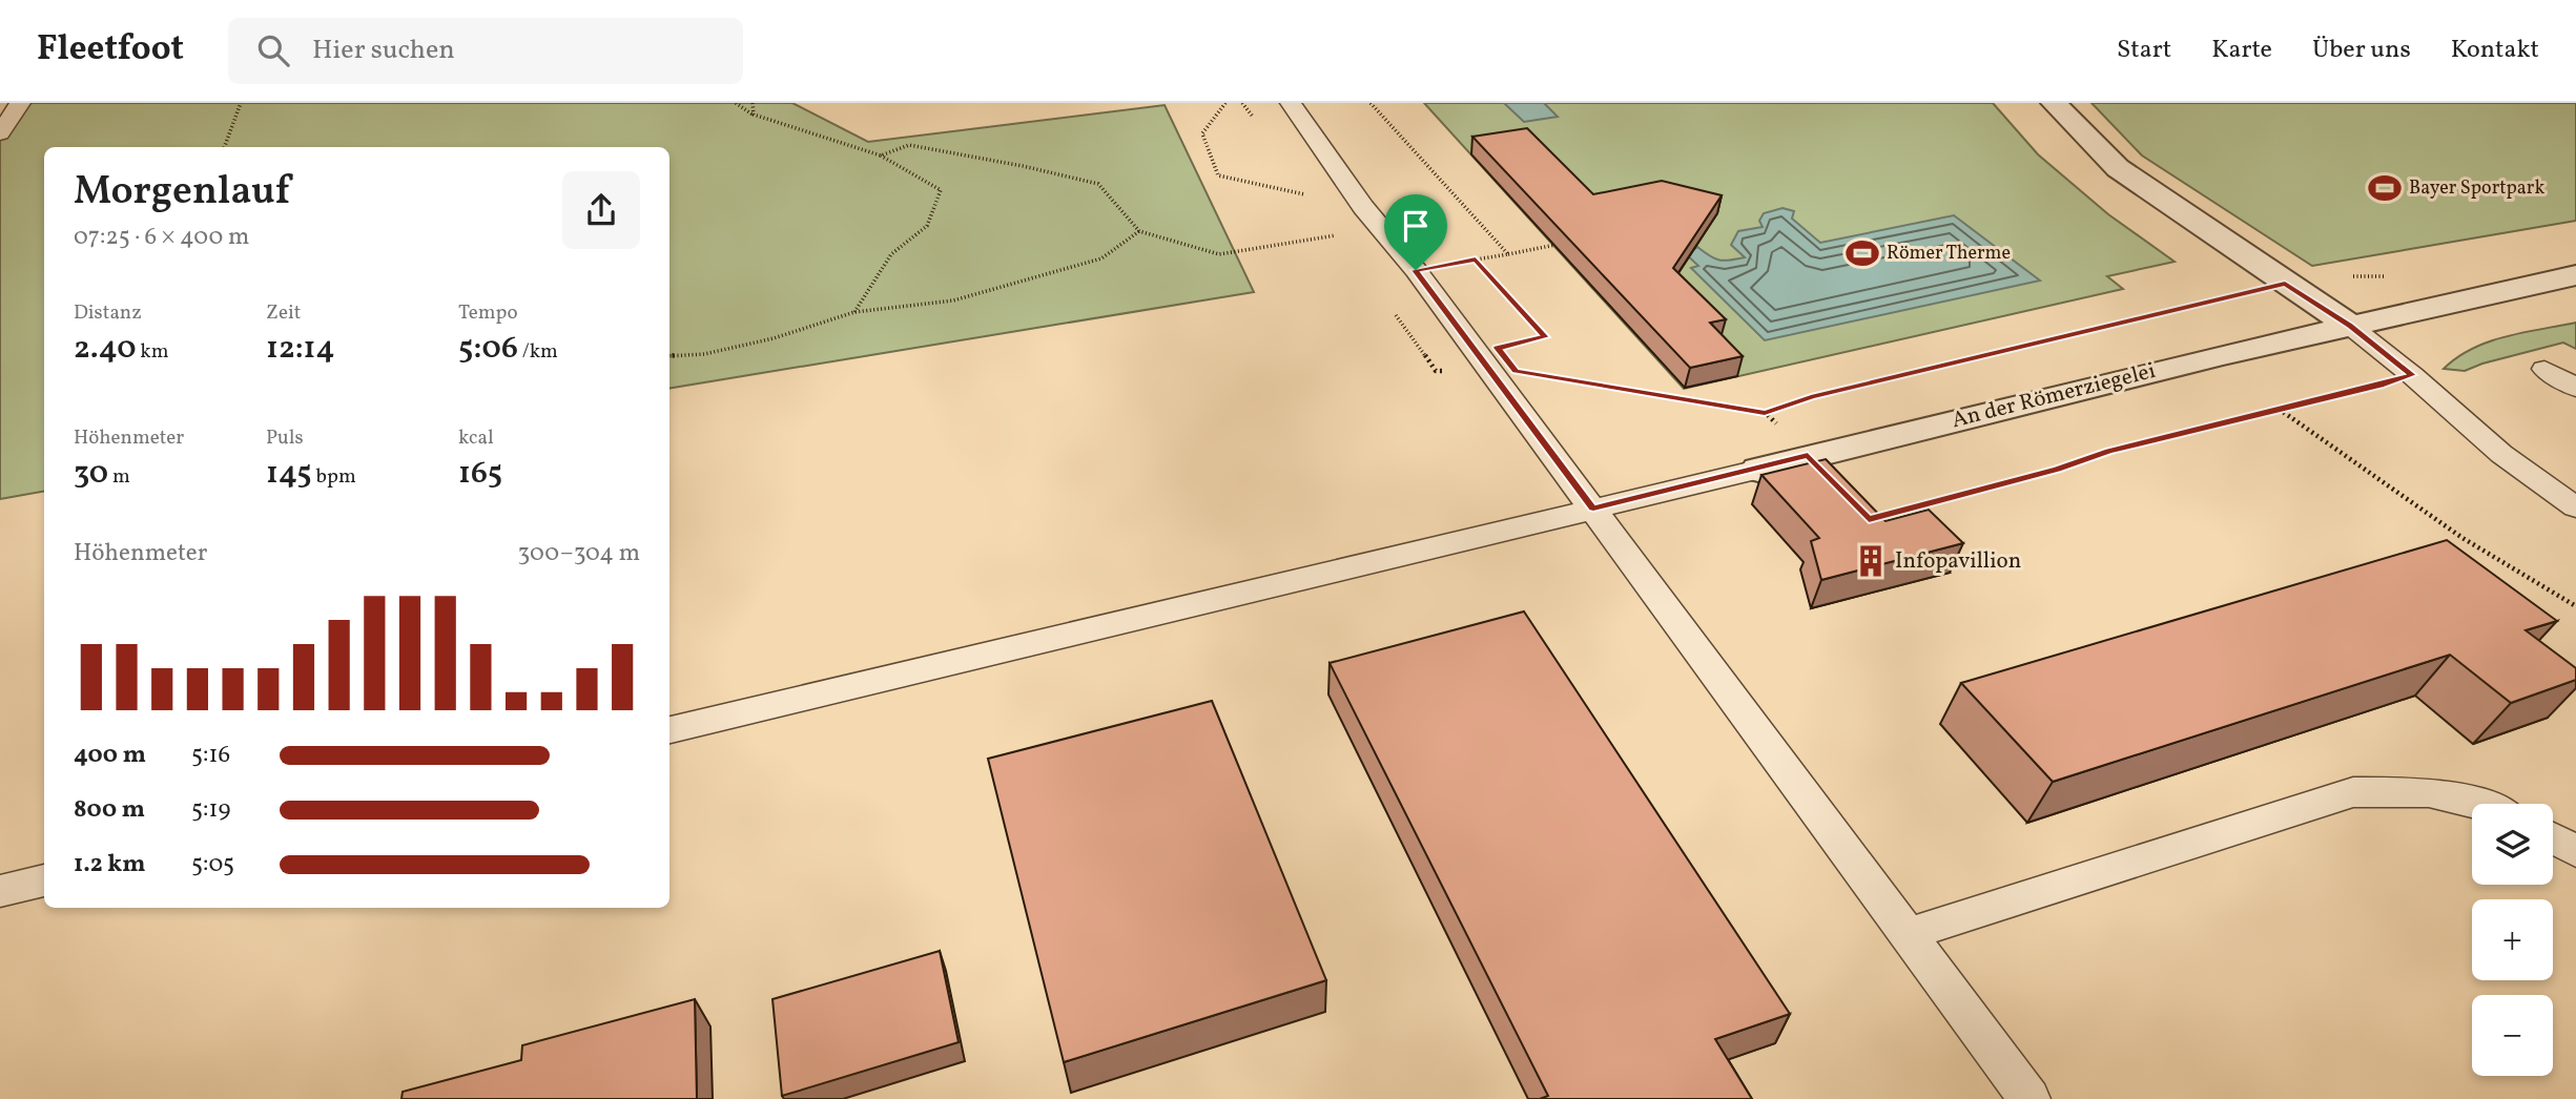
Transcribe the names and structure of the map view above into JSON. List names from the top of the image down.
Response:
{
  "streets": {
    "street": ["An der Römerziegelei"]
  },
  "places": {
    "sports": ["Bayer Sportpark", "Römer Therme"],
    "building": ["Infopavillion"]
  },
  "page": {
    "header": "Fleetfoot",
    "search": "Hier suchen",
    "nav": [
      "Start",
      "Karte",
      "Über uns",
      "Kontakt"
    ],
    "heading": ["Morgenlauf", "07:25 · 6 × 400 m"],
    "stats": [
      ["Distanz", "2.40 km"],
      ["Zeit", "12:14"],
      ["Tempo", "5:06 /km"],
      ["Höhenmeter", "30 m"],
      ["Puls", "145 bpm"],
      ["kcal", "165"]
    ],
    "chart": ["Höhenmeter", "300–304 m"],
    "list": [
      {
        "name": "400 m",
        "note": "5:16"
      },
      {
        "name": "800 m",
        "note": "5:19"
      },
      {
        "name": "1.2 km",
        "note": "5:05"
      }
    ],
    "map_buttons": ["+", "−"]
  }
}
